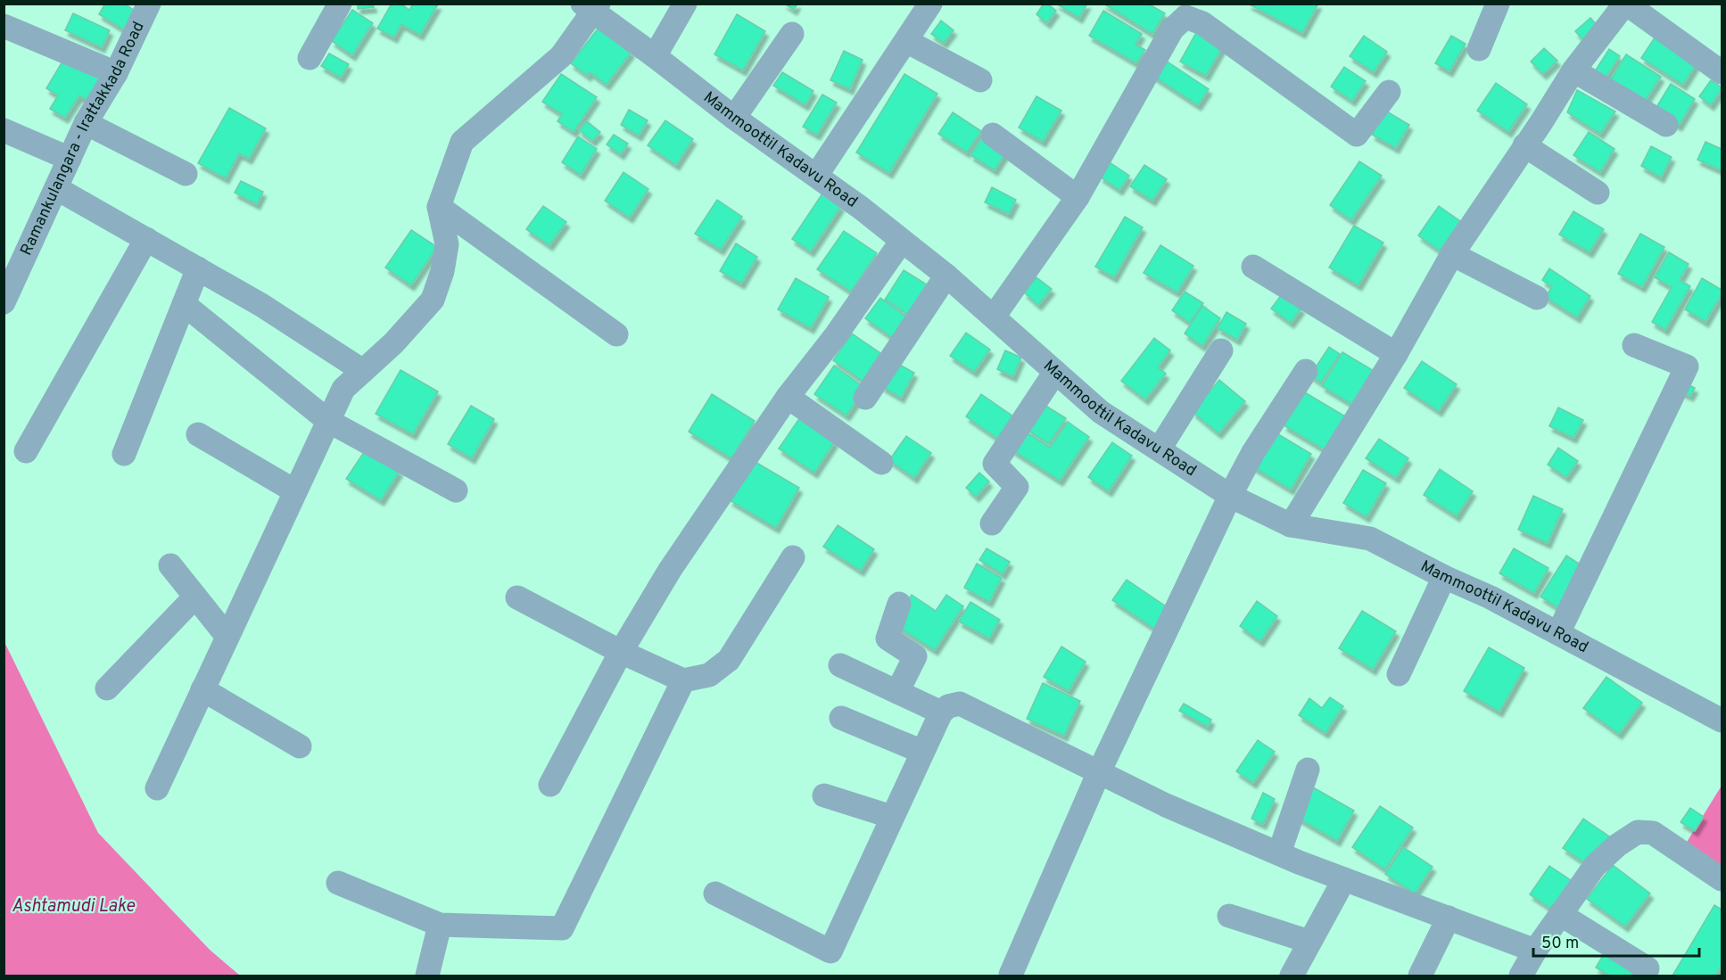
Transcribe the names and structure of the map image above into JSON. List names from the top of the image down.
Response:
{
  "streets": {
    "street": ["Ramankulangara - Irattakkada Road", "Mammoottil Kadavu Road"]
  },
  "water": ["Ashtamudi Lake"],
  "scale_bar": "50 m"
}
